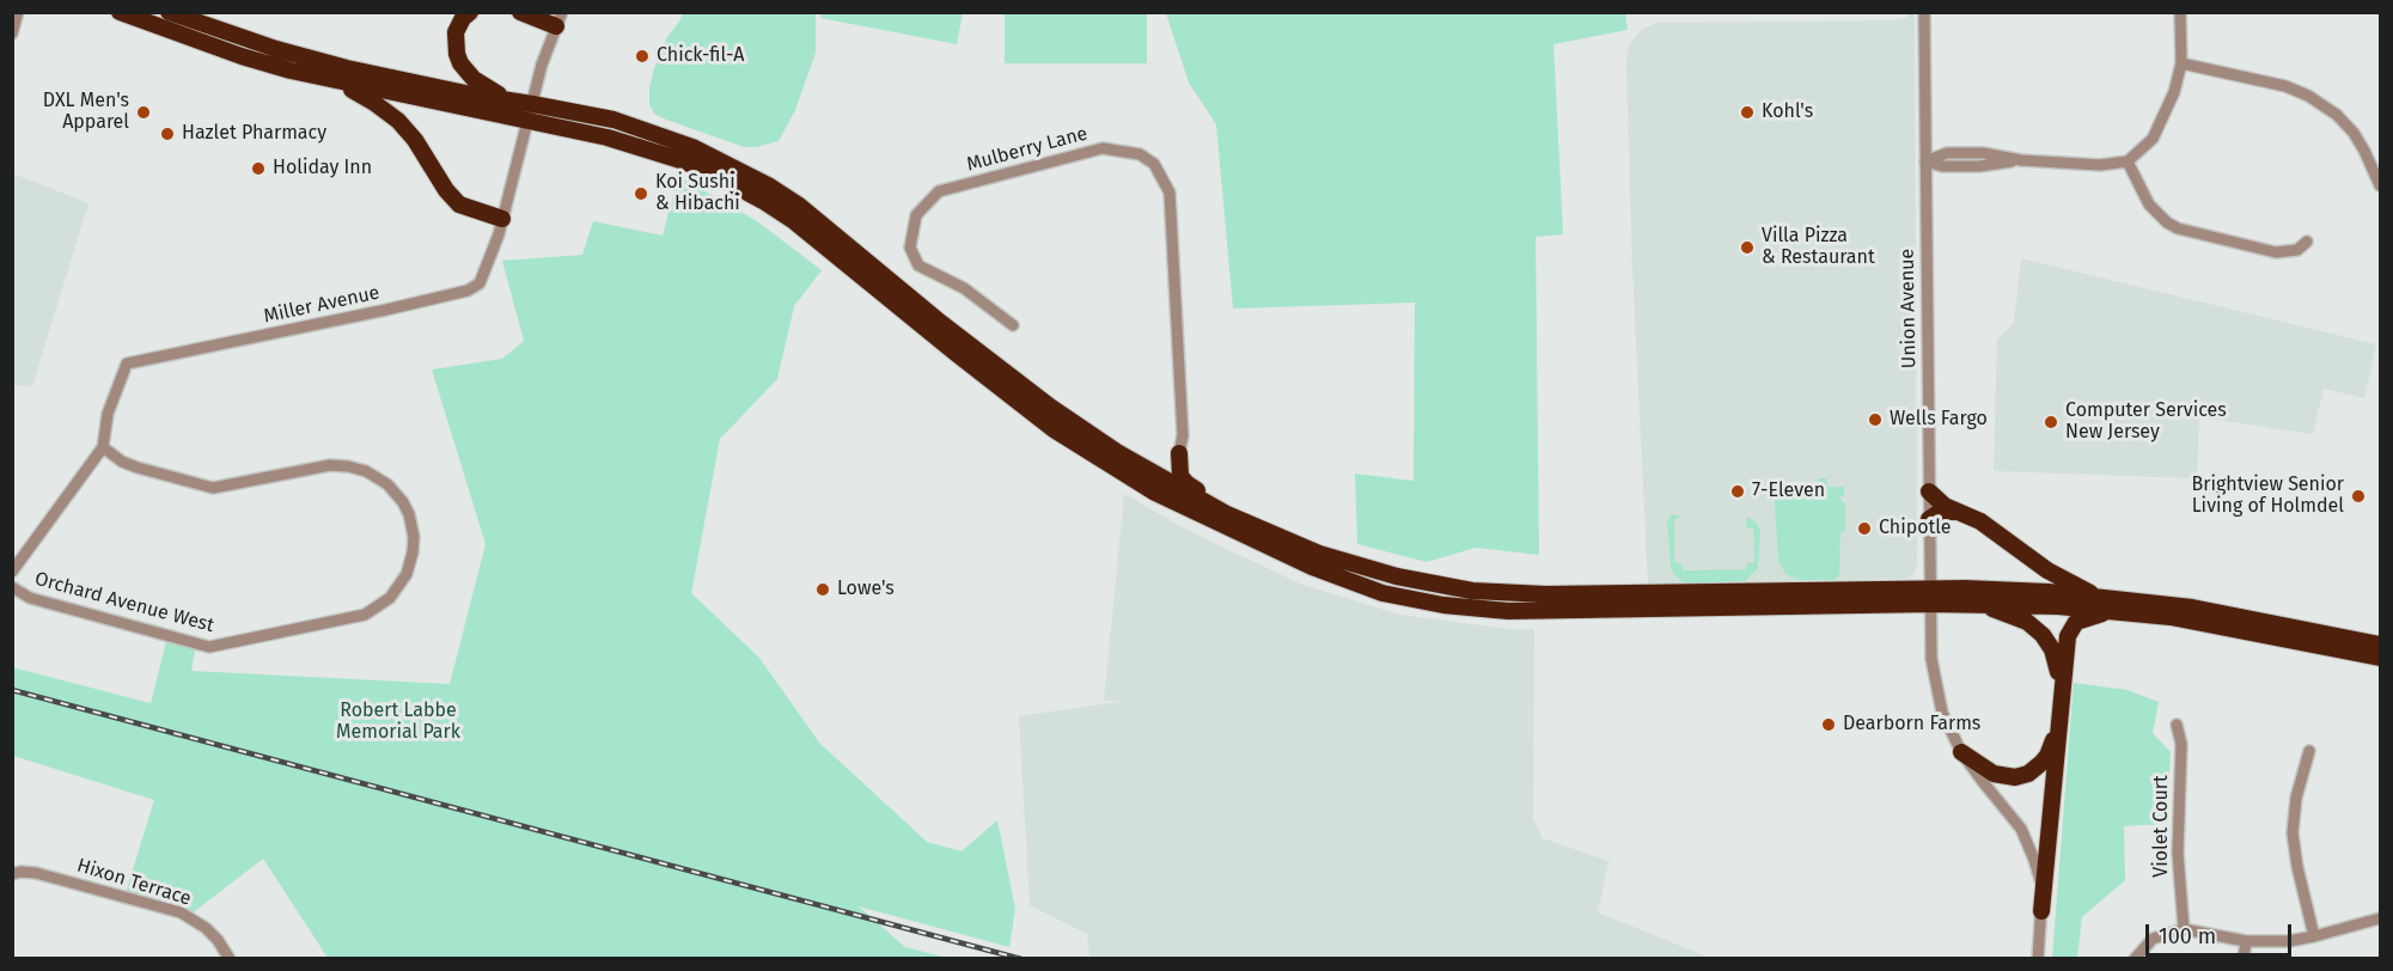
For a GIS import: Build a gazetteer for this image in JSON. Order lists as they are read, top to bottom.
{
  "streets": {
    "street": [
      "Mulberry Lane",
      "Miller Avenue",
      "Union Avenue",
      "Orchard Avenue West",
      "Violet Court",
      "Hixon Terrace"
    ]
  },
  "crossings": [
    ["Miller Avenue", "Orchard Avenue West"]
  ],
  "parks": ["Robert Labbe Memorial Park"],
  "places": [
    "Chick-fil-A",
    "DXL Men's Apparel",
    "Kohl's",
    "Hazlet Pharmacy",
    "Holiday Inn",
    "Koi Sushi & Hibachi",
    "Villa Pizza & Restaurant",
    "Wells Fargo",
    "Computer Services New Jersey",
    "7-Eleven",
    "Brightview Senior Living of Holmdel",
    "Chipotle",
    "Lowe's",
    "Dearborn Farms"
  ],
  "scale_bar": "100 m"
}
